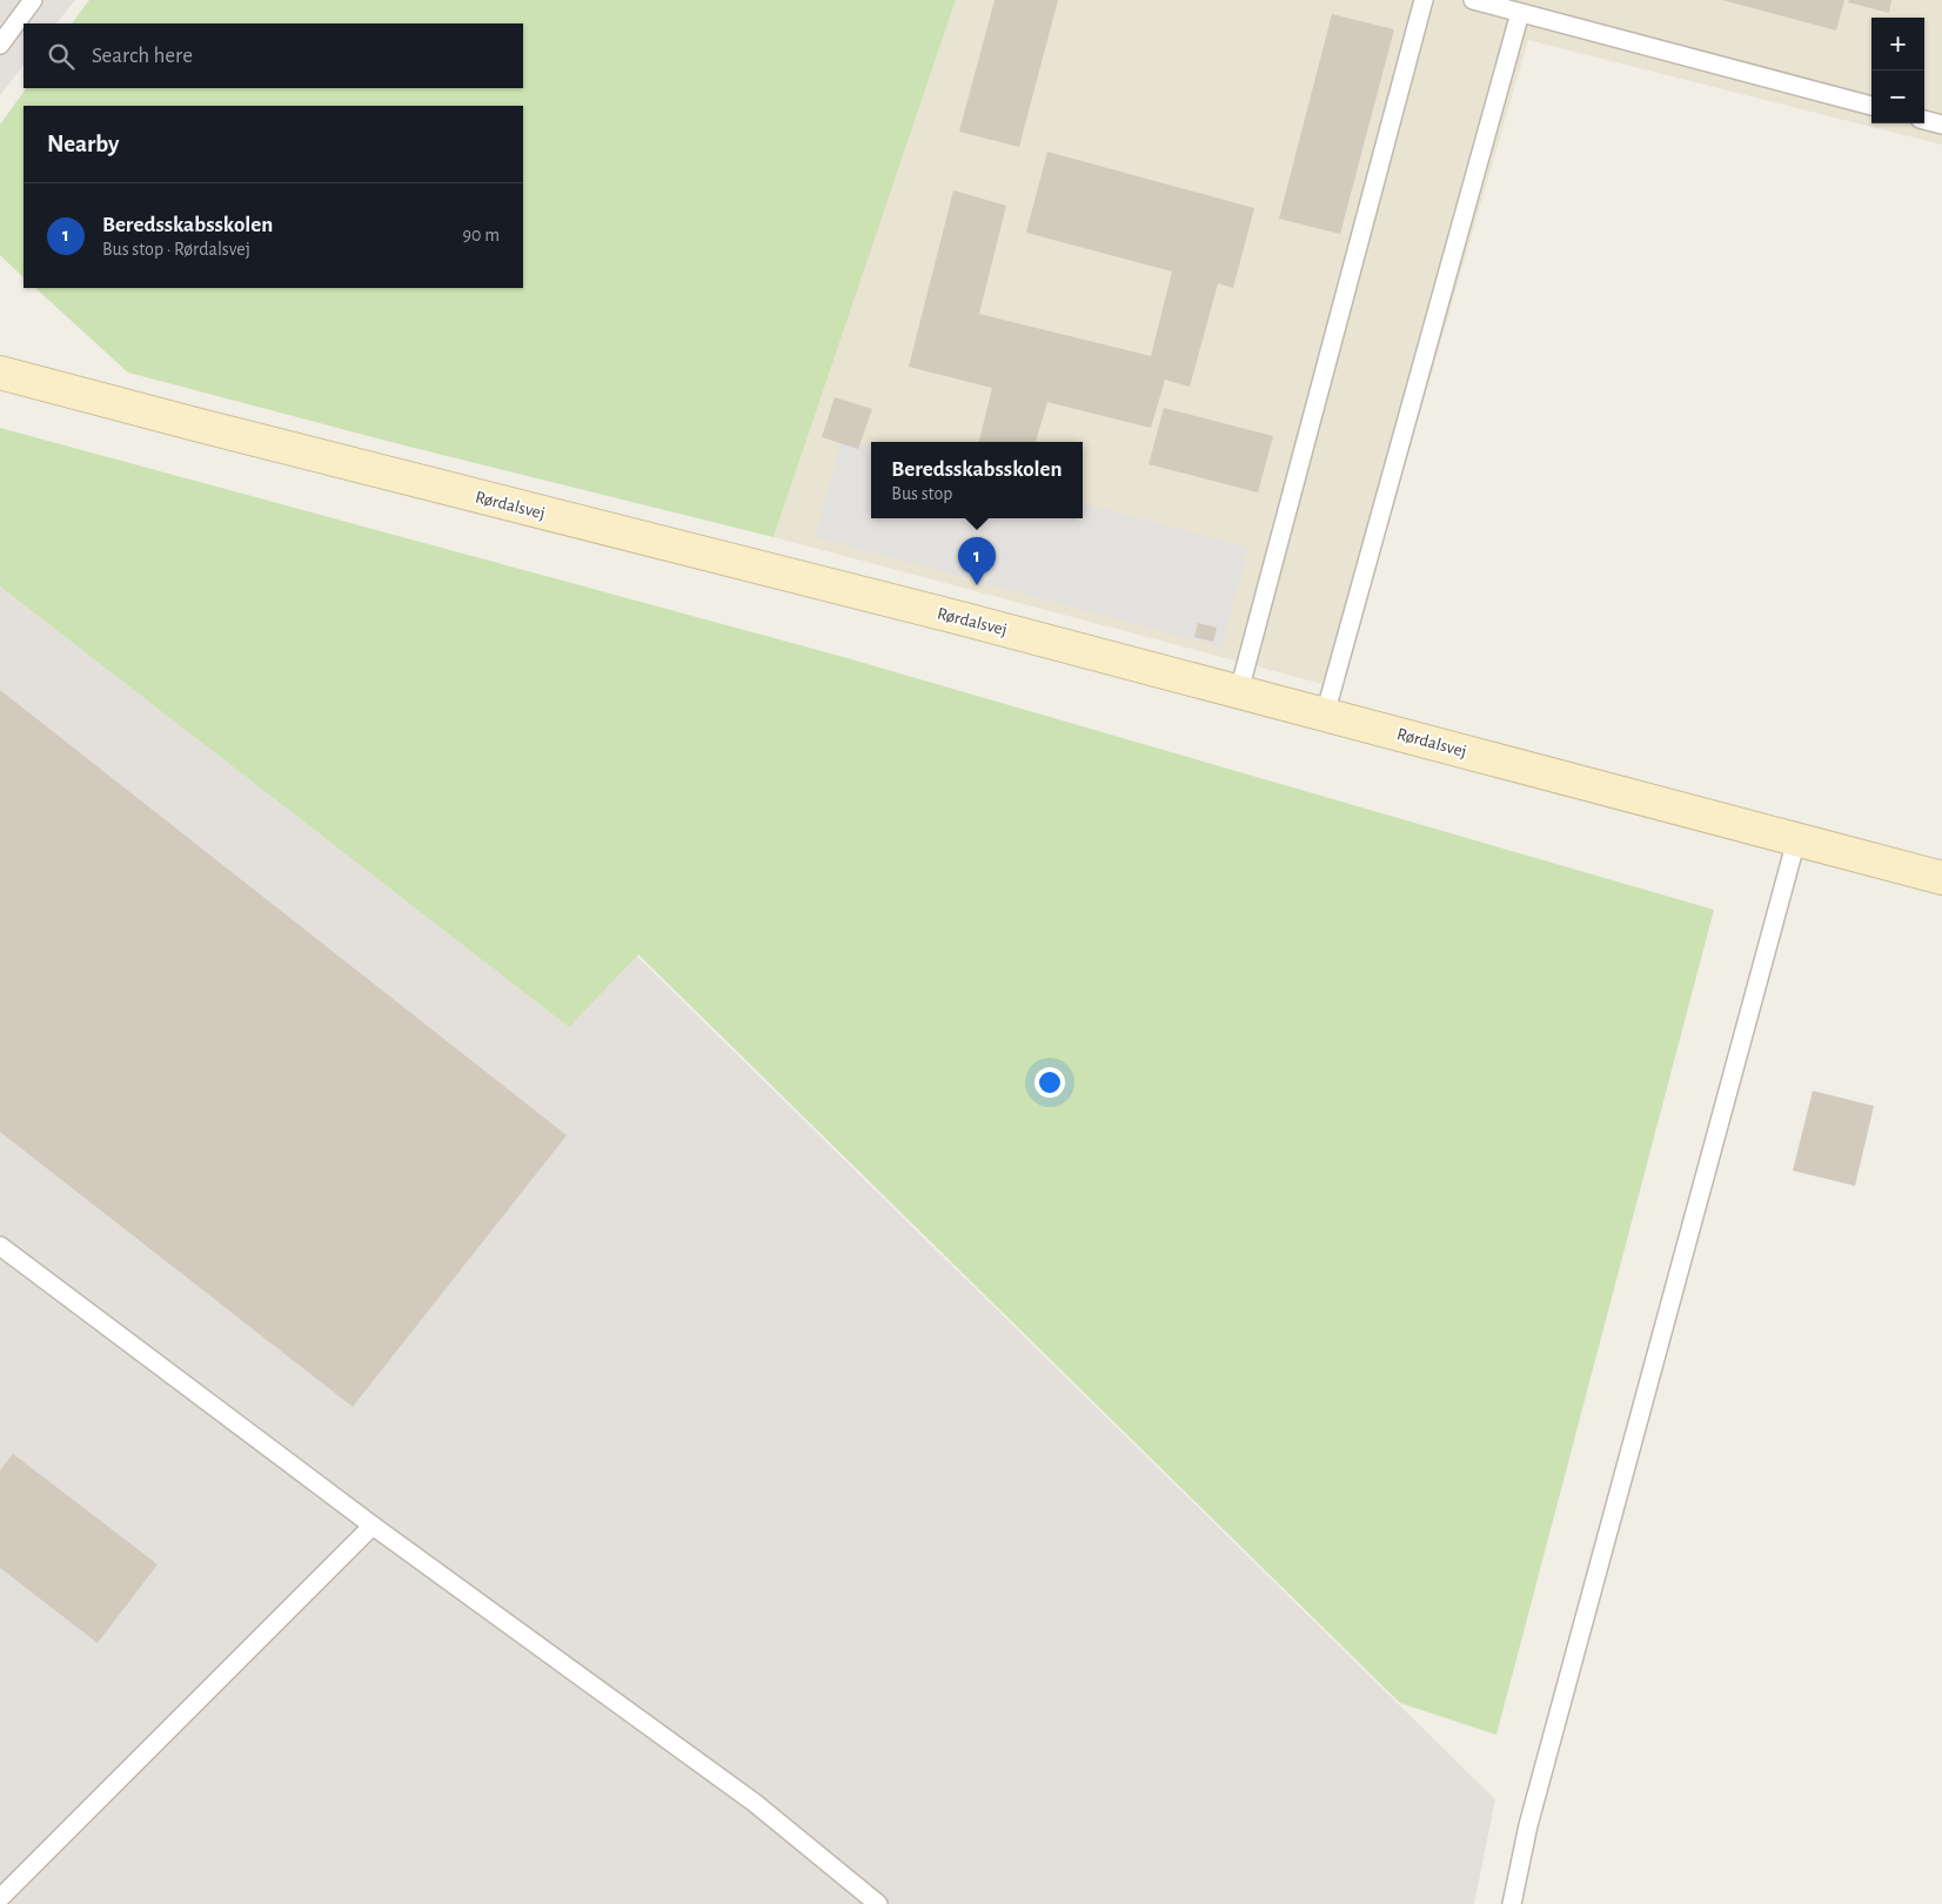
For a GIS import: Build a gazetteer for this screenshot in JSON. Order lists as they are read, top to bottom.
{
  "streets": {
    "street": ["Rørdalsvej"]
  },
  "page": {
    "map_buttons": ["+", "−"],
    "search": "Search here",
    "heading": "Nearby",
    "list": [
      {
        "mark": "1",
        "name": "Beredsskabsskolen",
        "note": "Bus stop · Rørdalsvej",
        "value": "90 m"
      }
    ],
    "popup": ["Beredsskabsskolen", "Bus stop"],
    "pins": "1"
  }
}
